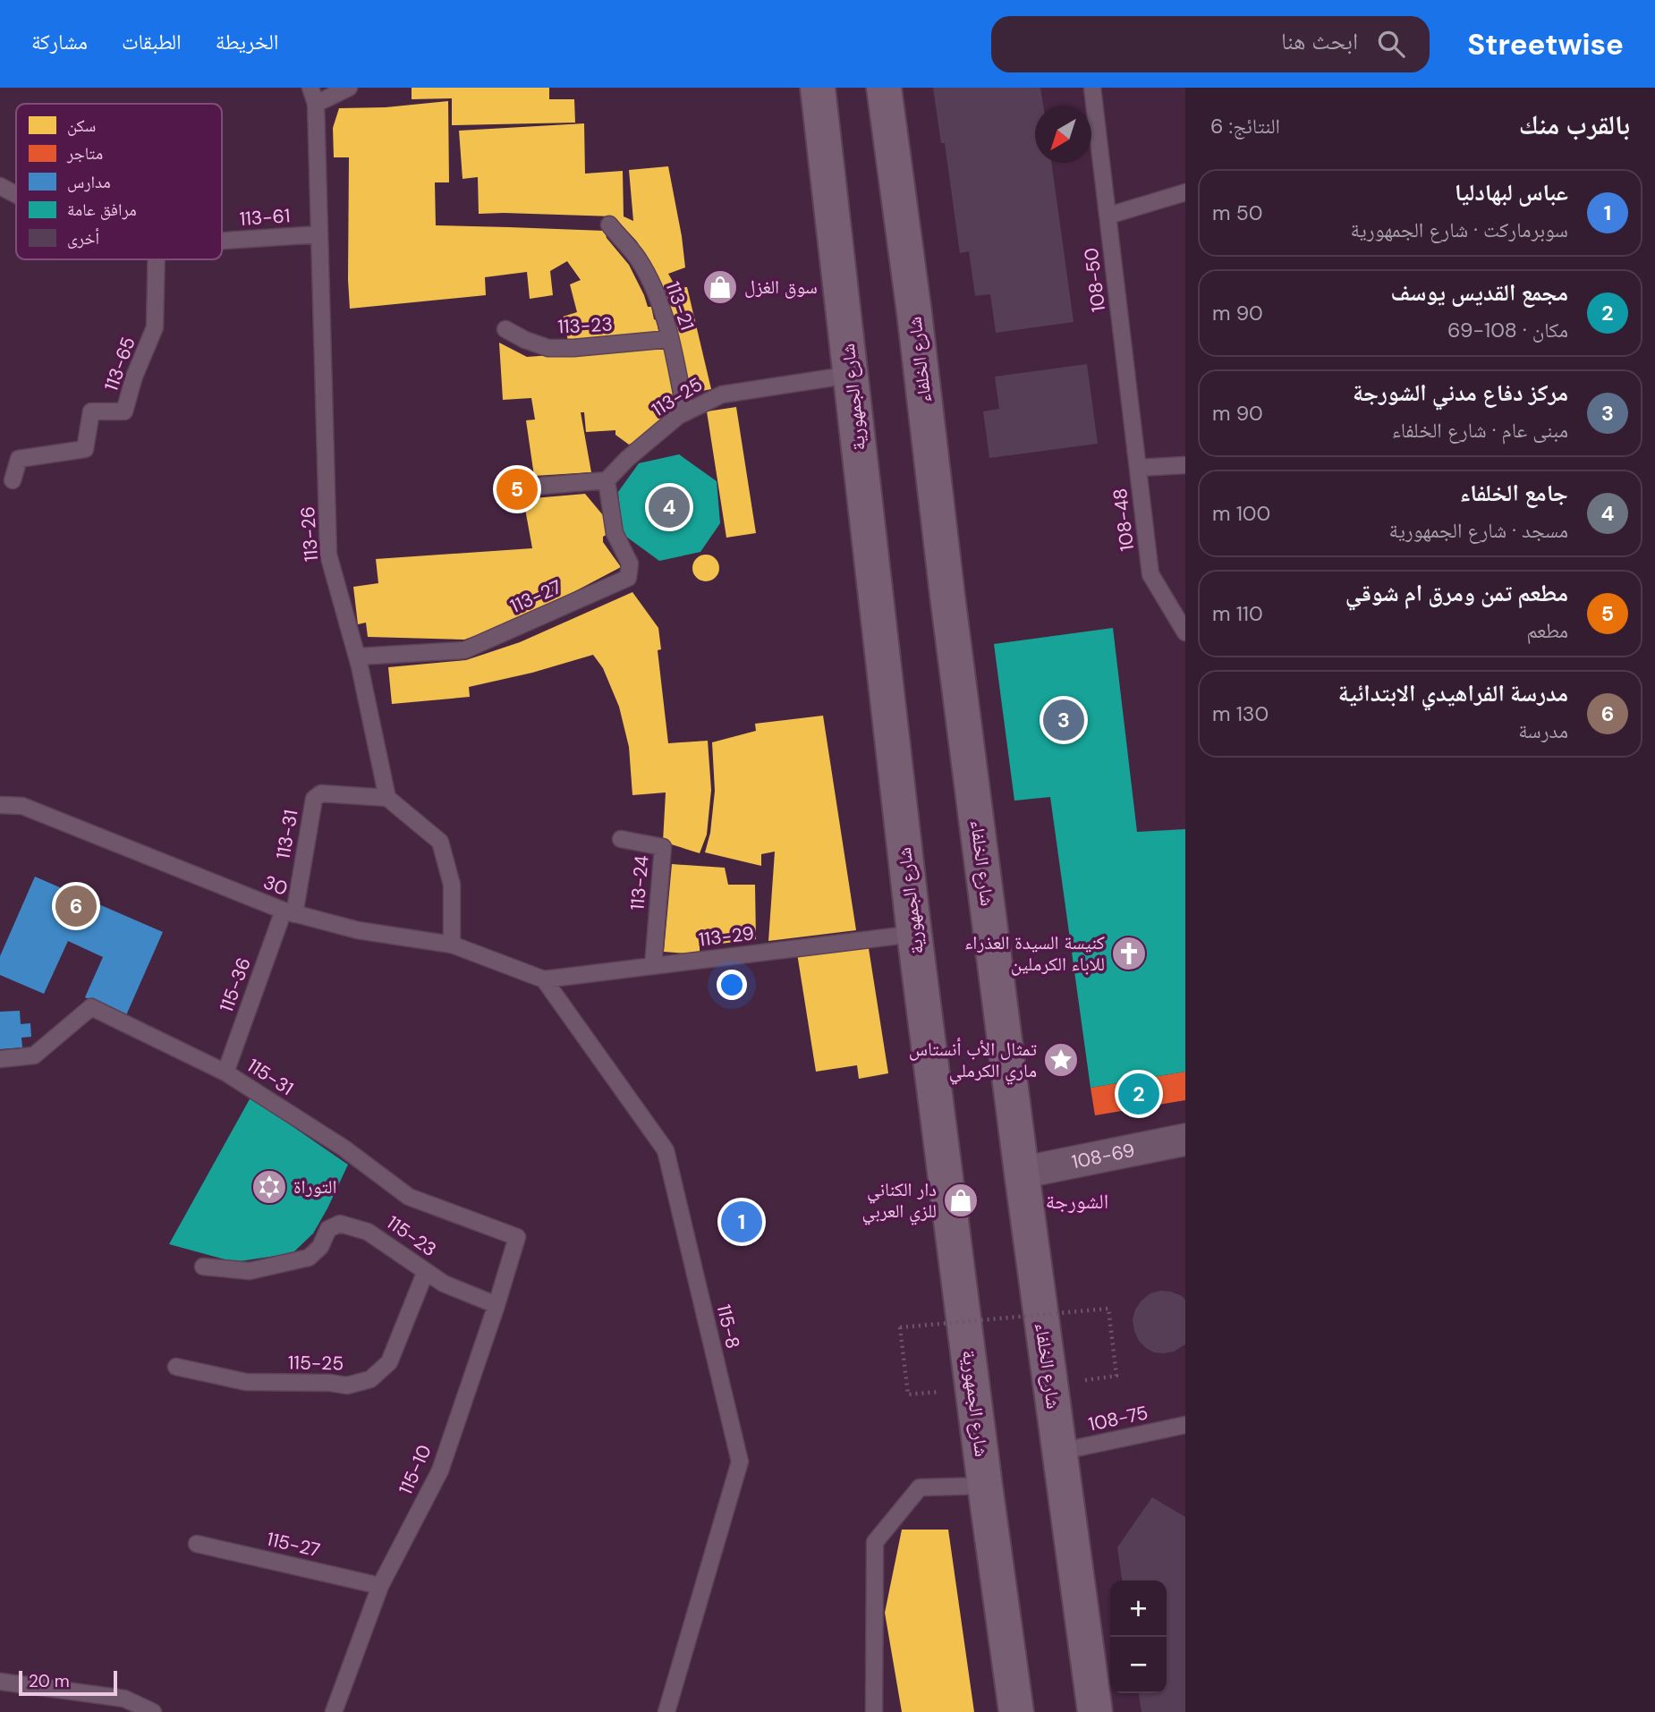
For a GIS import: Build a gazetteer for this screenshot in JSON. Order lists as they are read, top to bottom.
{
  "streets": {
    "main road": ["شارع الخلفاء", "شارع الجمهورية"],
    "street": ["108-69"],
    "lane": [
      "113-61",
      "108-50",
      "113-21",
      "113-23",
      "113-65",
      "113-25",
      "108-48",
      "113-26",
      "113-27",
      "113-31",
      "113-24",
      "30",
      "113-29",
      "115-36",
      "115-31",
      "115-23",
      "115-8",
      "115-25",
      "108-75",
      "115-10",
      "115-27"
    ]
  },
  "crossings": [
    ["113-61", "113-26"],
    ["108-50", "108-48"],
    ["113-21", "113-23"],
    ["113-21", "113-25"],
    ["شارع الخلفاء", "108-69"],
    ["شارع الخلفاء", "108-75"],
    ["113-25", "شارع الجمهورية"],
    ["113-25", "113-27"],
    ["شارع الجمهورية", "113-29"],
    ["113-26", "113-27"],
    ["113-26", "113-31"],
    ["113-31", "30"],
    ["113-31", "115-36"],
    ["113-24", "113-29"],
    ["30", "113-29"],
    ["30", "115-36"],
    ["30", "115-8"],
    ["113-29", "115-8"],
    ["115-36", "115-31"],
    ["115-31", "115-10"],
    ["115-23", "115-25"],
    ["115-23", "115-10"],
    ["115-10", "115-27"]
  ],
  "districts": ["الشورجة"],
  "places": {
    "shop": ["سوق الغزل", "دار الكناني للزي العربي"],
    "church": ["كنيسة السيدة العذراء للاباء الكرملين"],
    "place": ["تمثال الأب أنستاس ماري الكرملي"],
    "synagogue": ["التوراة"]
  },
  "legend": [
    "سكن",
    "متاجر",
    "مدارس",
    "مرافق عامة",
    "أخرى"
  ],
  "scale_bar": "20 m",
  "north": "bottom left",
  "page": {
    "header": "Streetwise",
    "search": "ابحث هنا",
    "nav": ["الخريطة", "الطبقات", "مشاركة"],
    "heading": ["بالقرب منك", "النتائج: 6"],
    "list": [
      {
        "mark": "1",
        "name": "عباس لبهادليا",
        "note": "سوبرماركت · شارع الجمهورية",
        "value": "50 m"
      },
      {
        "mark": "2",
        "name": "مجمع القديس يوسف",
        "note": "مكان · 108-69",
        "value": "90 m"
      },
      {
        "mark": "3",
        "name": "مركز دفاع مدني الشورجة",
        "note": "مبنى عام · شارع الخلفاء",
        "value": "90 m"
      },
      {
        "mark": "4",
        "name": "جامع الخلفاء",
        "note": "مسجد · شارع الجمهورية",
        "value": "100 m"
      },
      {
        "mark": "5",
        "name": "مطعم تمن ومرق ام شوقي",
        "note": "مطعم",
        "value": "110 m"
      },
      {
        "mark": "6",
        "name": "مدرسة الفراهيدي الابتدائية",
        "note": "مدرسة",
        "value": "130 m"
      }
    ],
    "pins": [
      "5",
      "4",
      "3",
      "6",
      "2",
      "1"
    ],
    "map_buttons": ["+", "−"],
    "scale": "20 m"
  }
}
